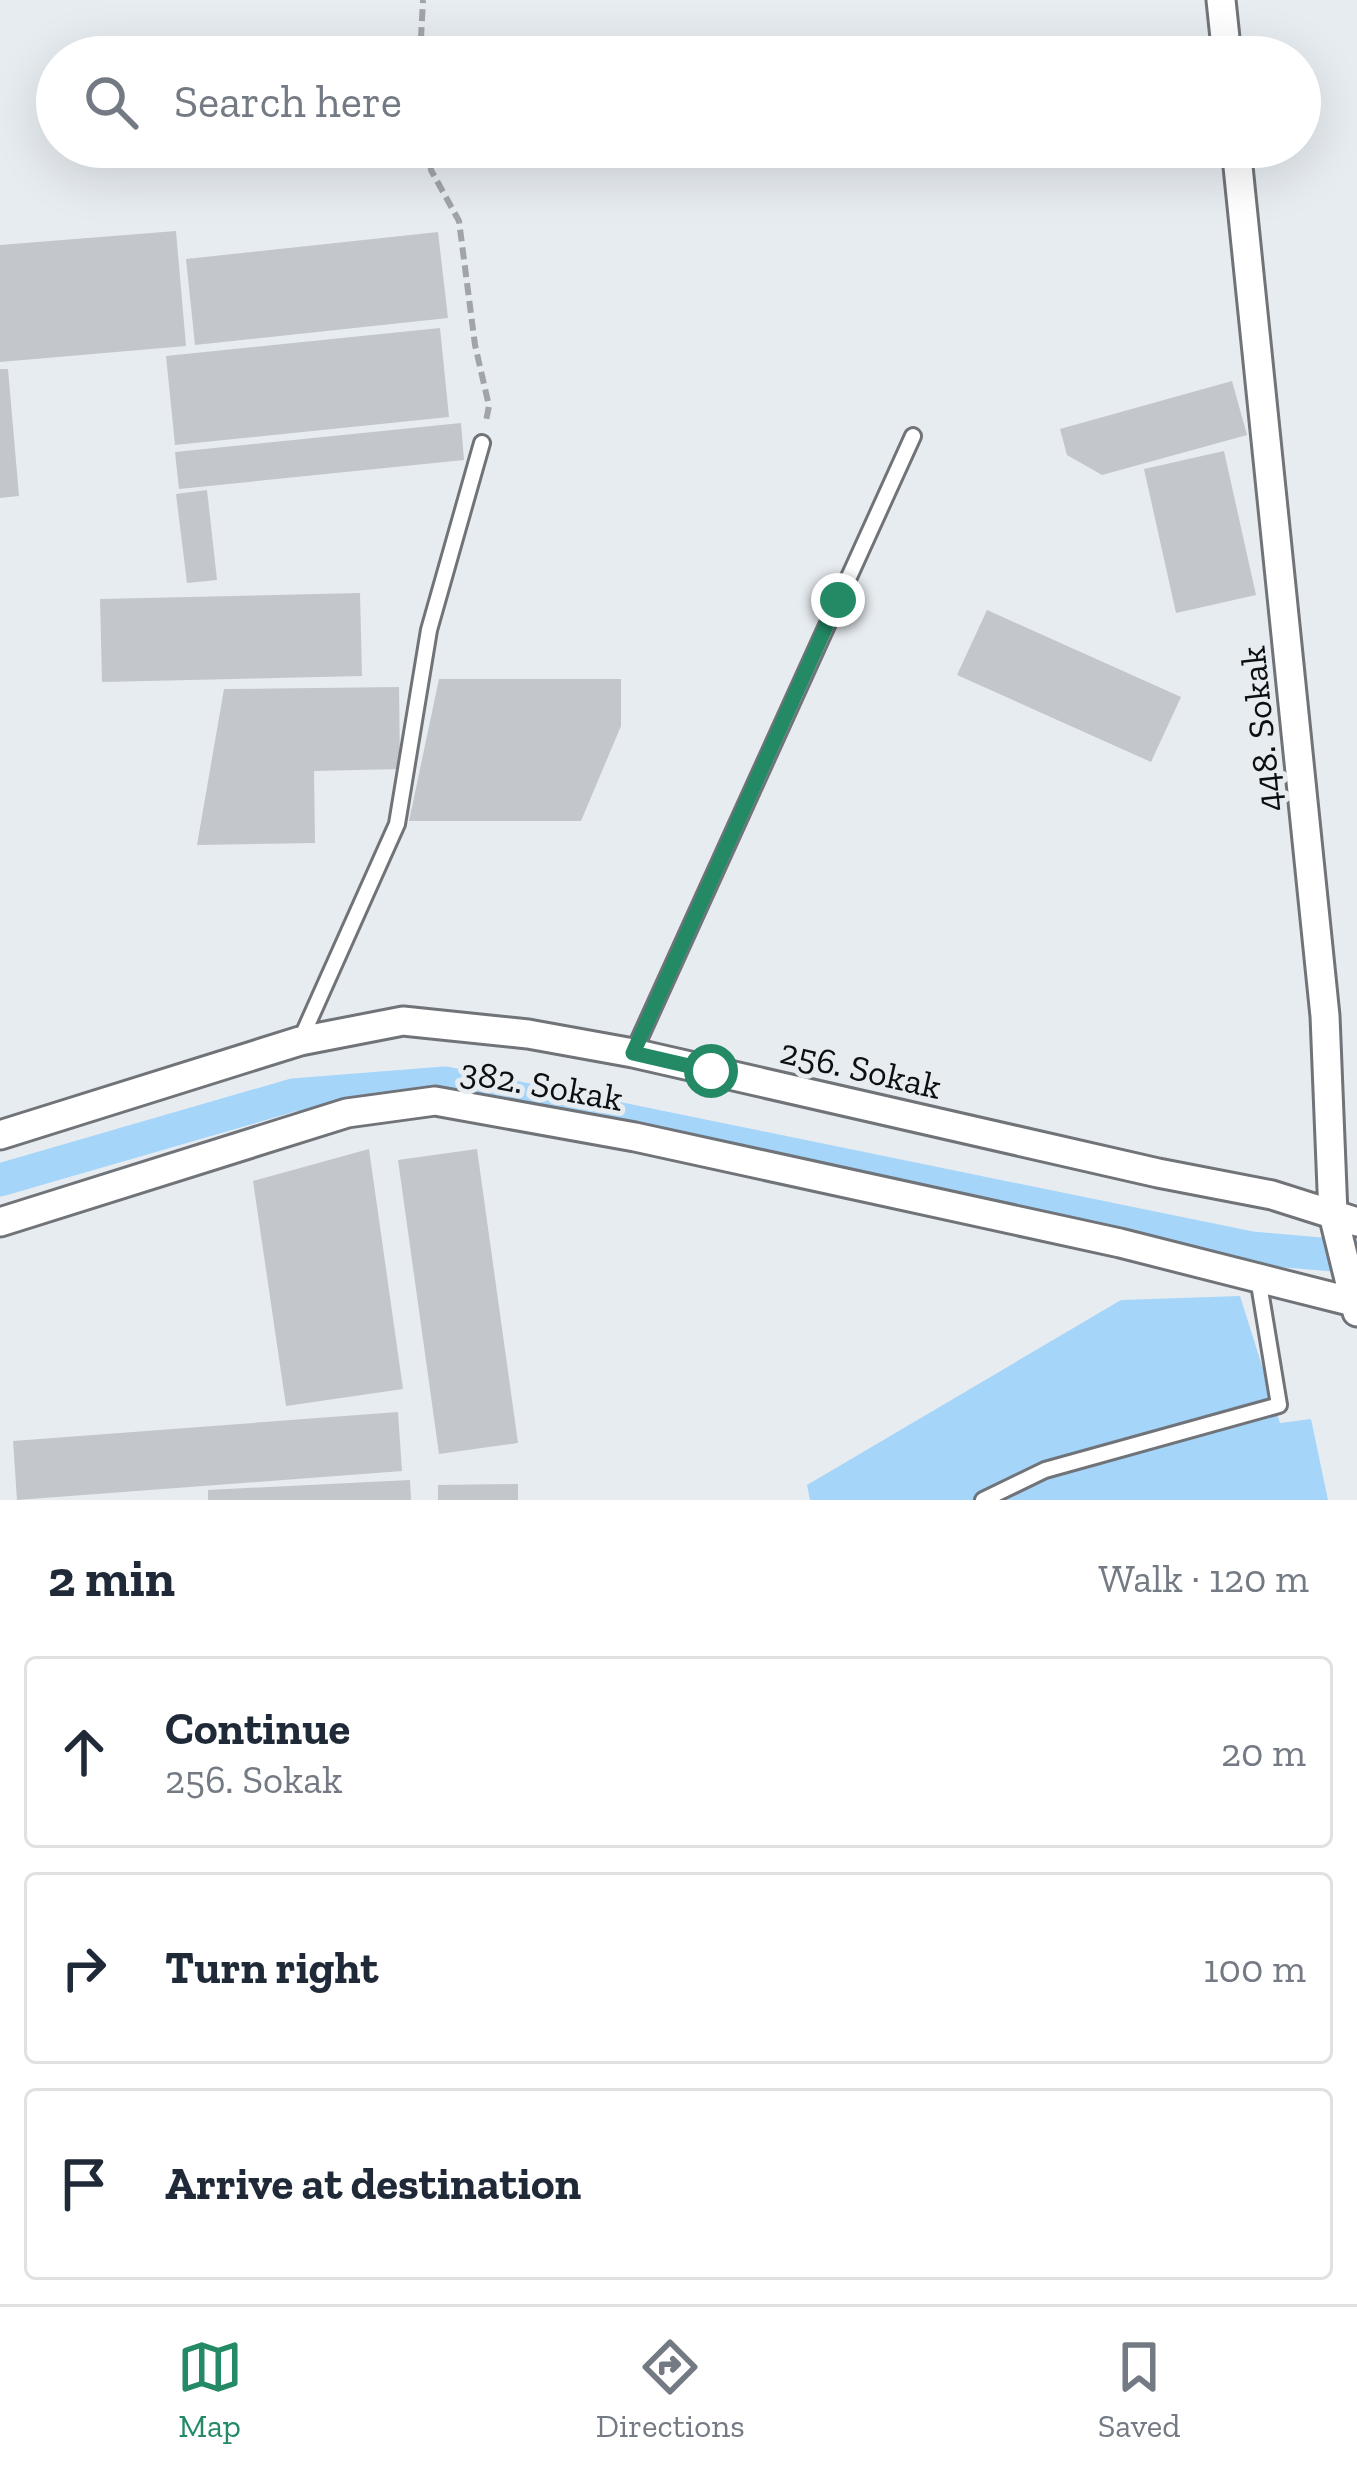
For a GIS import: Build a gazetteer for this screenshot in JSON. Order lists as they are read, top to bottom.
{
  "streets": {
    "street": ["448. Sokak", "256. Sokak", "382. Sokak"]
  },
  "crossings": [
    ["448. Sokak", "256. Sokak"],
    ["448. Sokak", "382. Sokak"]
  ],
  "page": {
    "search": "Search here",
    "heading": ["2 min", "Walk · 120 m"],
    "list": [
      ["Continue", "256. Sokak", "20 m"],
      ["Turn right", "100 m"],
      "Arrive at destination"
    ],
    "nav": ["Map", "Directions", "Saved"]
  }
}
